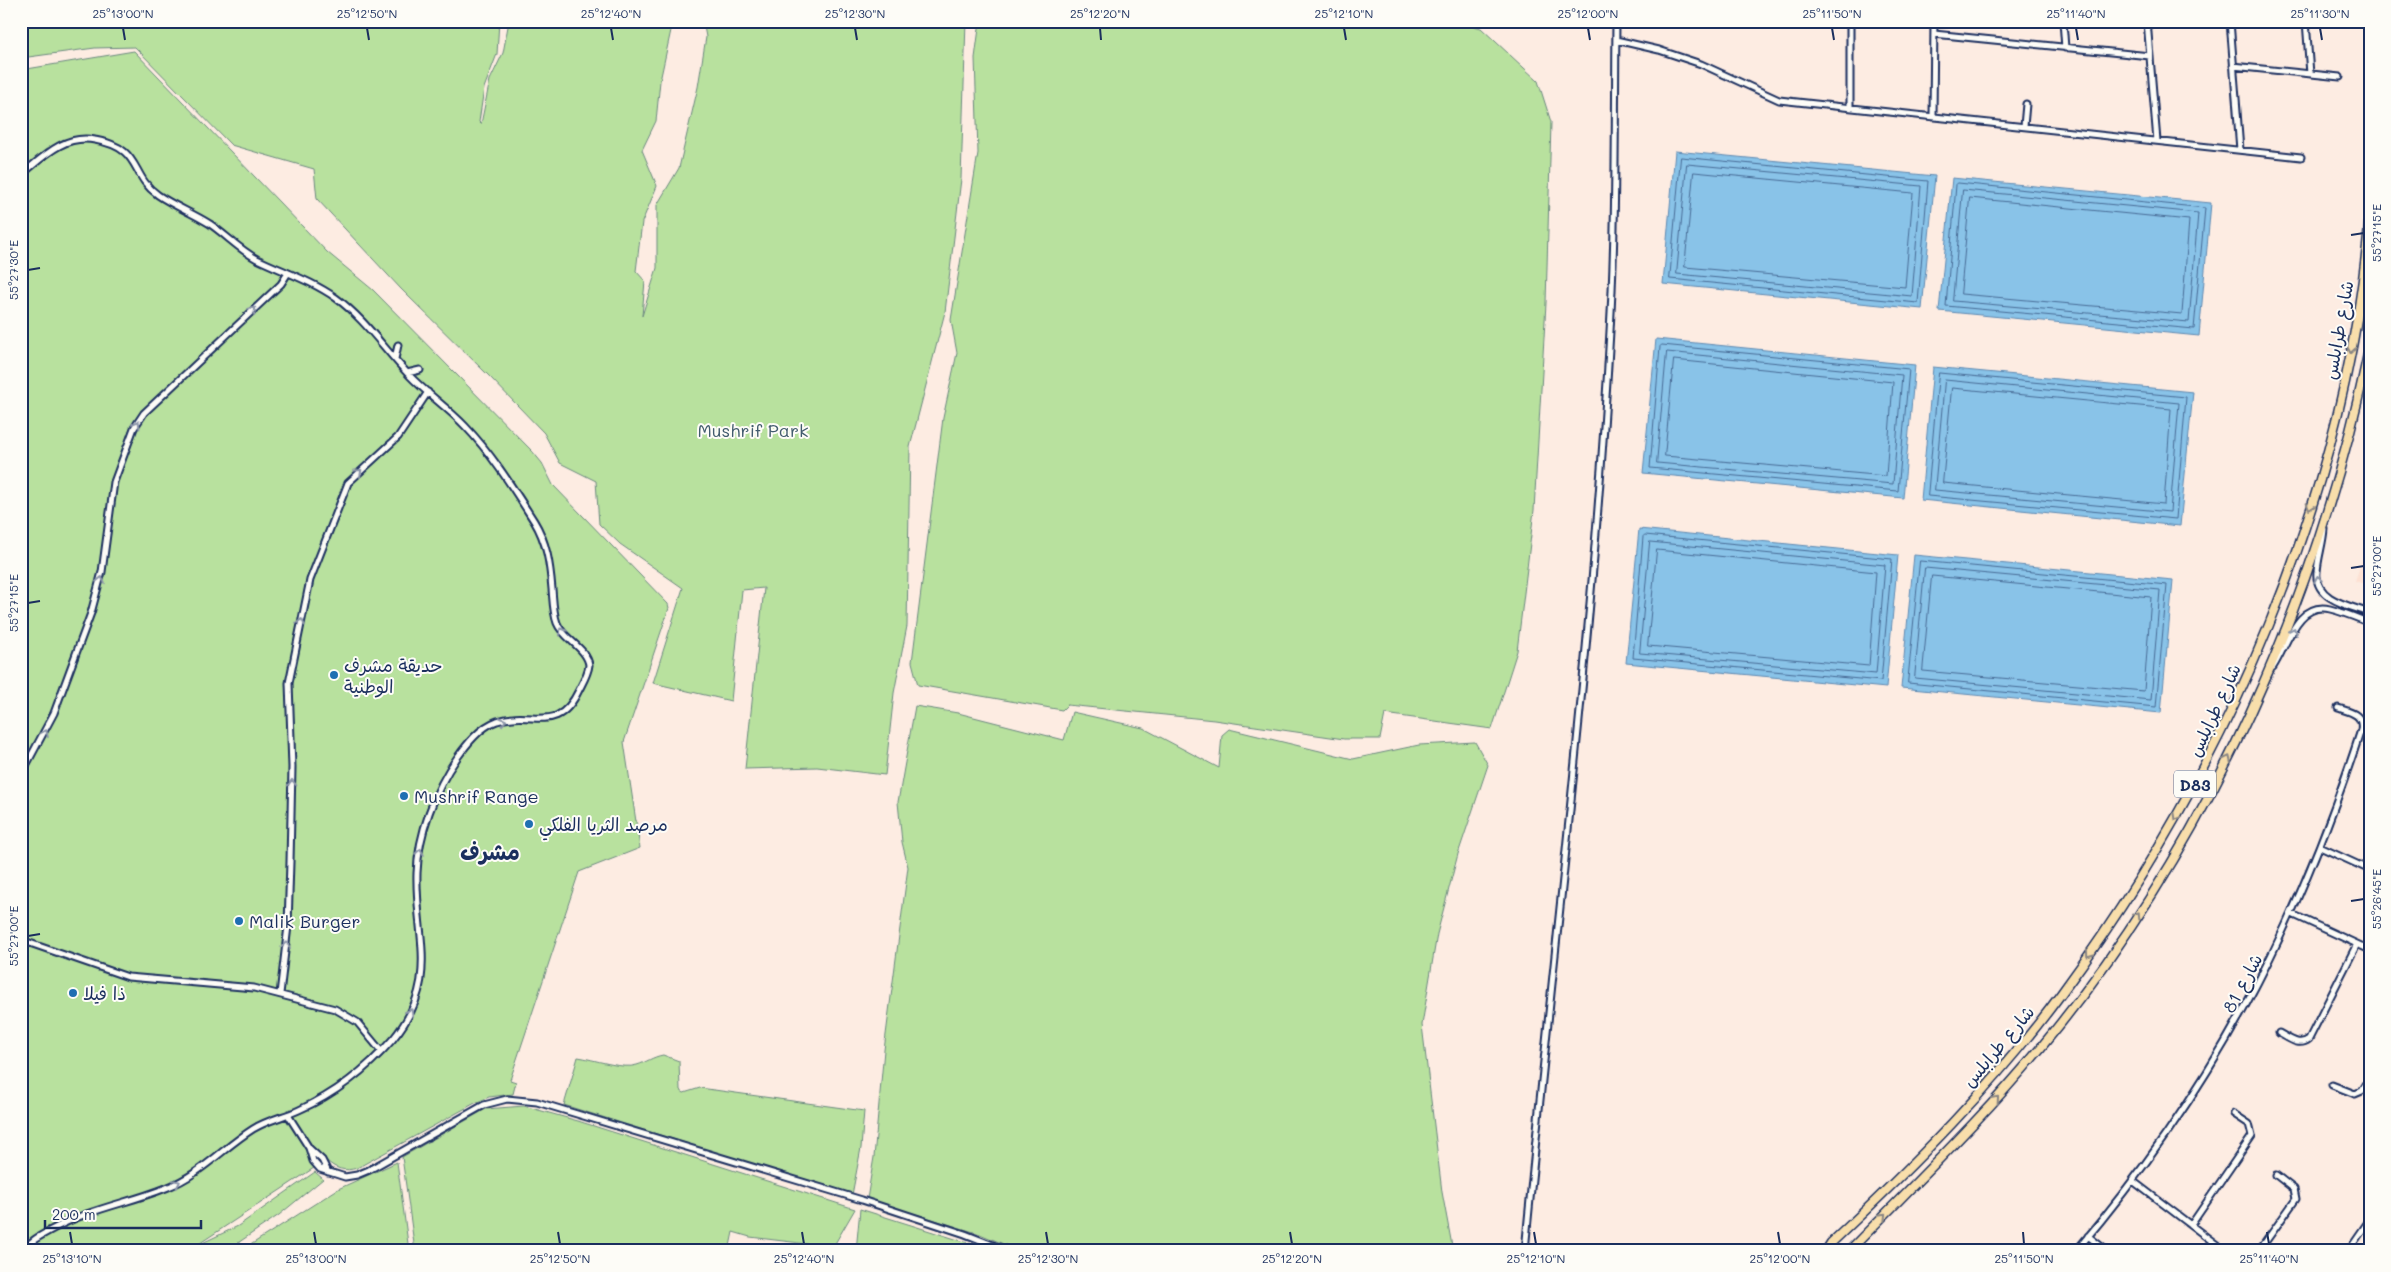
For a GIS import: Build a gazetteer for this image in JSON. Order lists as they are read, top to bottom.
{
  "streets": {
    "highway": ["شارع طرابلس", "D83"],
    "street": ["شارع 81"]
  },
  "districts": ["مشرف"],
  "parks": ["Mushrif Park"],
  "places": [
    "حديقة مشرف الوطنية",
    "Mushrif Range",
    "مرصد الثريا الفلكي",
    "Malik Burger",
    "ذا فيلا"
  ],
  "scale_bar": "200 m",
  "coordinates": [
    "25°13'00\"N",
    "25°12'50\"N",
    "25°12'40\"N",
    "25°12'30\"N",
    "25°12'20\"N",
    "25°12'10\"N",
    "25°12'00\"N",
    "25°11'50\"N",
    "25°11'40\"N",
    "25°11'30\"N",
    "55°27'15\"E",
    "55°27'30\"E",
    "55°27'00\"E",
    "55°26'45\"E",
    "25°13'10\"N"
  ]
}
